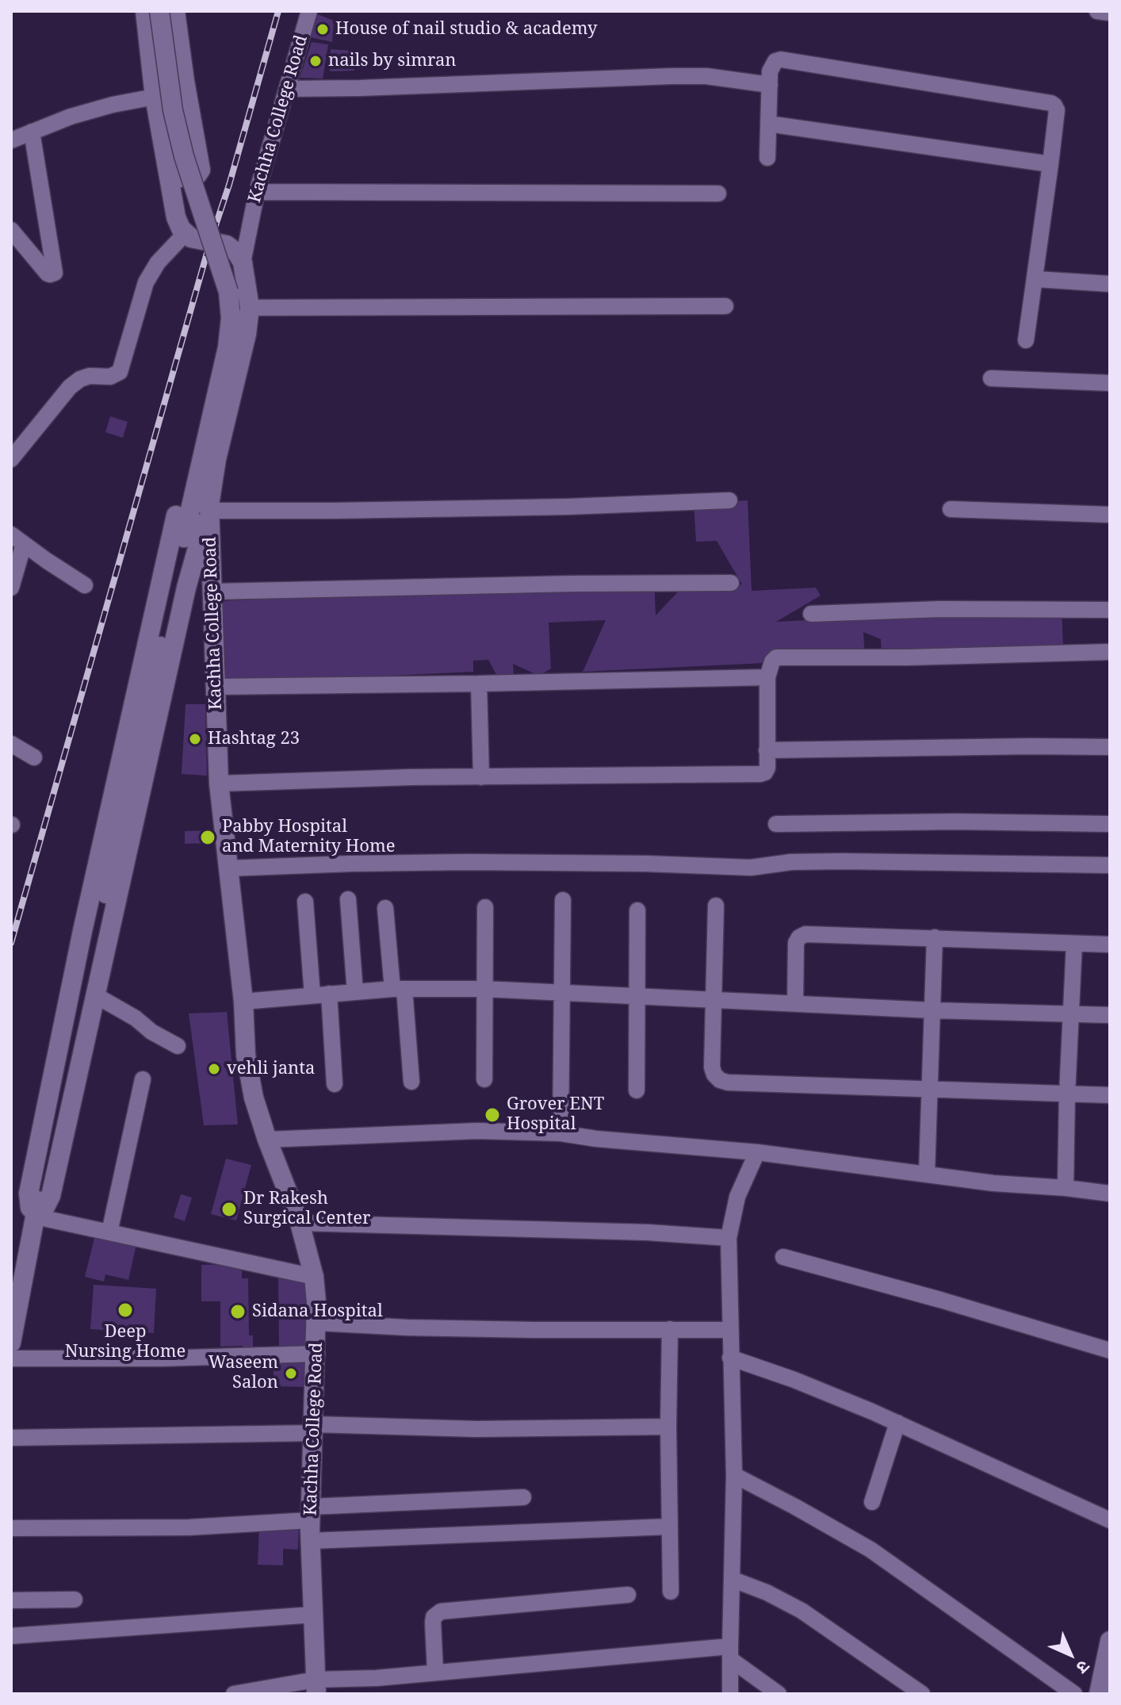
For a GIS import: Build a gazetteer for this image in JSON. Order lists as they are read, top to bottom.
{
  "streets": {
    "street": ["Kachha College Road"]
  },
  "places": [
    "House of nail studio & academy",
    "nails by simran",
    "Hashtag 23",
    "Pabby Hospital and Maternity Home",
    "vehli janta",
    "Grover ENT Hospital",
    "Dr Rakesh Surgical Center",
    "Deep Nursing Home",
    "Sidana Hospital",
    "Waseem Salon"
  ],
  "north": "bottom right"
}
